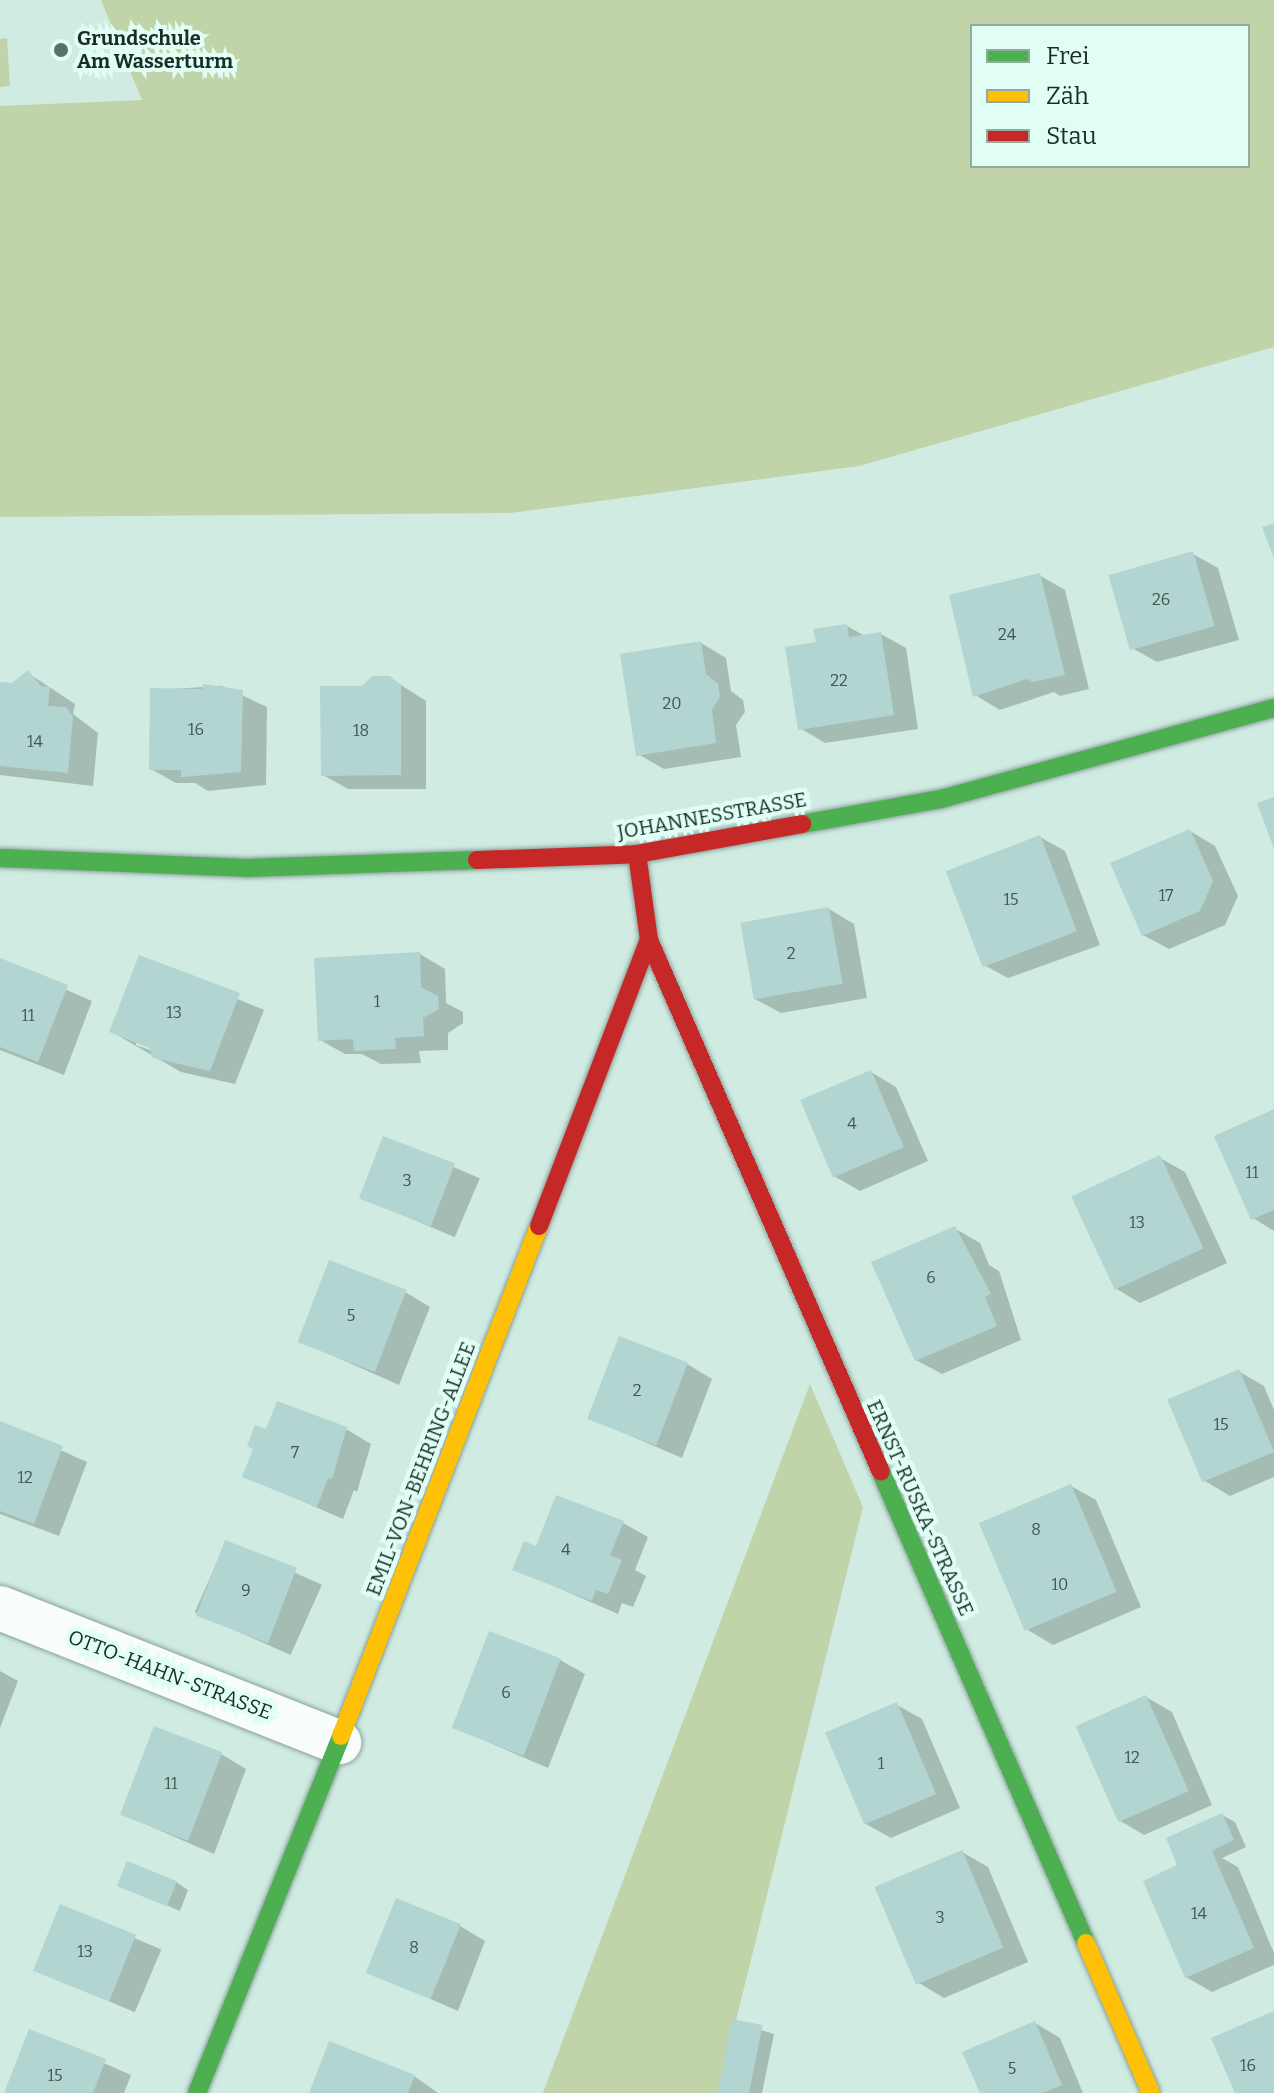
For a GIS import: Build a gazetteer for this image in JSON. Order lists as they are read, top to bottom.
{
  "streets": {
    "street": [
      "JOHANNESSTRASSE",
      "EMIL-VON-BEHRING-ALLEE",
      "ERNST-RUSKA-STRASSE",
      "OTTO-HAHN-STRASSE"
    ]
  },
  "crossings": [
    ["JOHANNESSTRASSE", "EMIL-VON-BEHRING-ALLEE"],
    ["EMIL-VON-BEHRING-ALLEE", "ERNST-RUSKA-STRASSE"],
    ["EMIL-VON-BEHRING-ALLEE", "OTTO-HAHN-STRASSE"]
  ],
  "places": ["Grundschule Am Wasserturm"],
  "house_numbers": [
    "26",
    "24",
    "22",
    "20",
    "16",
    "18",
    "14",
    "17",
    "15",
    "2",
    "1",
    "13",
    "11",
    "4",
    "11",
    "3",
    "13",
    "6",
    "5",
    "2",
    "15",
    "7",
    "12",
    "8",
    "4",
    "10",
    "9",
    "6",
    "12",
    "1",
    "11",
    "14",
    "3",
    "8",
    "13",
    "16",
    "5",
    "15"
  ],
  "legend": ["Frei", "Zäh", "Stau"]
}
